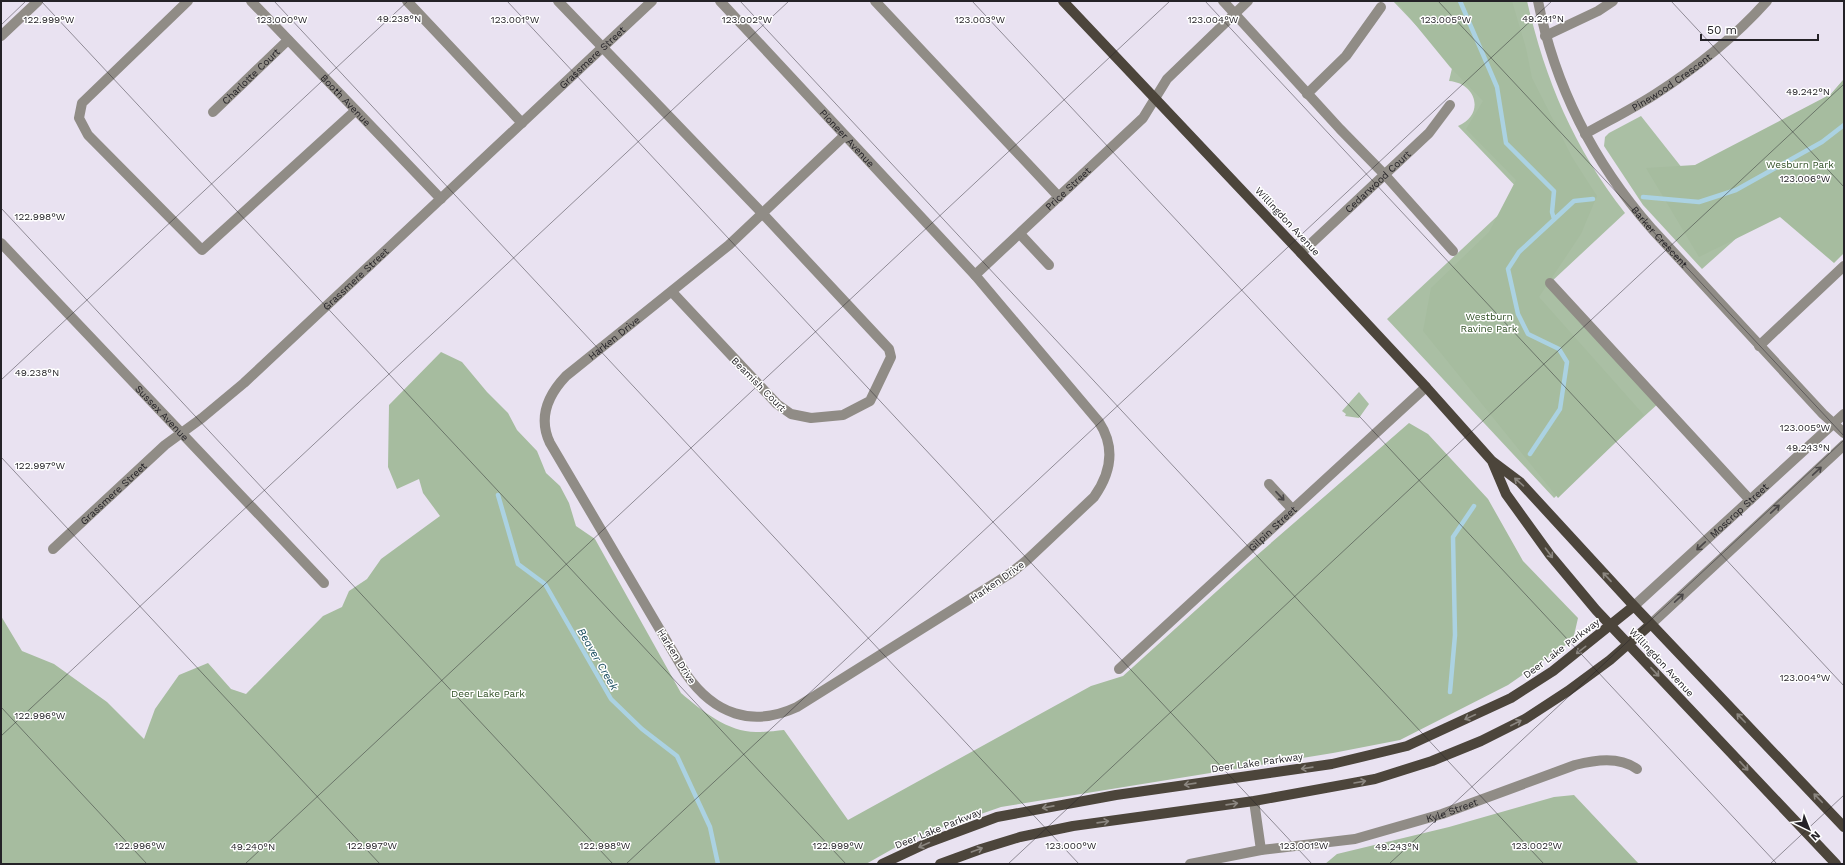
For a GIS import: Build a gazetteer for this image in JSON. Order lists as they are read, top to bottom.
{
  "streets": {
    "main road": ["Willingdon Avenue", "Deer Lake Parkway"],
    "street": [
      "Grassmere Street",
      "Charlotte Court",
      "Pinewood Crescent",
      "Booth Avenue",
      "Pioneer Avenue",
      "Cedarwood Court",
      "Price Street",
      "Barker Crescent",
      "Harken Drive",
      "Beamish Court",
      "Sussex Avenue",
      "Moscrop Street",
      "Gilpin Street",
      "Kyle Street"
    ]
  },
  "crossings": [
    ["Grassmere Street", "Booth Avenue"],
    ["Grassmere Street", "Sussex Avenue"],
    ["Charlotte Court", "Booth Avenue"],
    ["Pinewood Crescent", "Barker Crescent"],
    ["Pioneer Avenue", "Price Street"],
    ["Pioneer Avenue", "Harken Drive"],
    ["Cedarwood Court", "Willingdon Avenue"],
    ["Price Street", "Willingdon Avenue"],
    ["Price Street", "Harken Drive"],
    ["Willingdon Avenue", "Moscrop Street"],
    ["Willingdon Avenue", "Gilpin Street"],
    ["Willingdon Avenue", "Deer Lake Parkway"],
    ["Barker Crescent", "Moscrop Street"],
    ["Harken Drive", "Beamish Court"],
    ["Moscrop Street", "Deer Lake Parkway"]
  ],
  "water": ["Beaver Creek"],
  "parks": ["Wesburn Park", "Westburn Ravine Park", "Deer Lake Park"],
  "scale_bar": "50 m",
  "north": "bottom right",
  "coordinates": [
    "49.238°N",
    "49.241°N",
    "122.999°W",
    "123.000°W",
    "123.002°W",
    "123.003°W",
    "123.004°W",
    "123.005°W",
    "123.001°W",
    "49.242°N",
    "123.006°W",
    "122.998°W",
    "49.243°N",
    "122.997°W",
    "122.996°W",
    "49.240°N"
  ]
}
